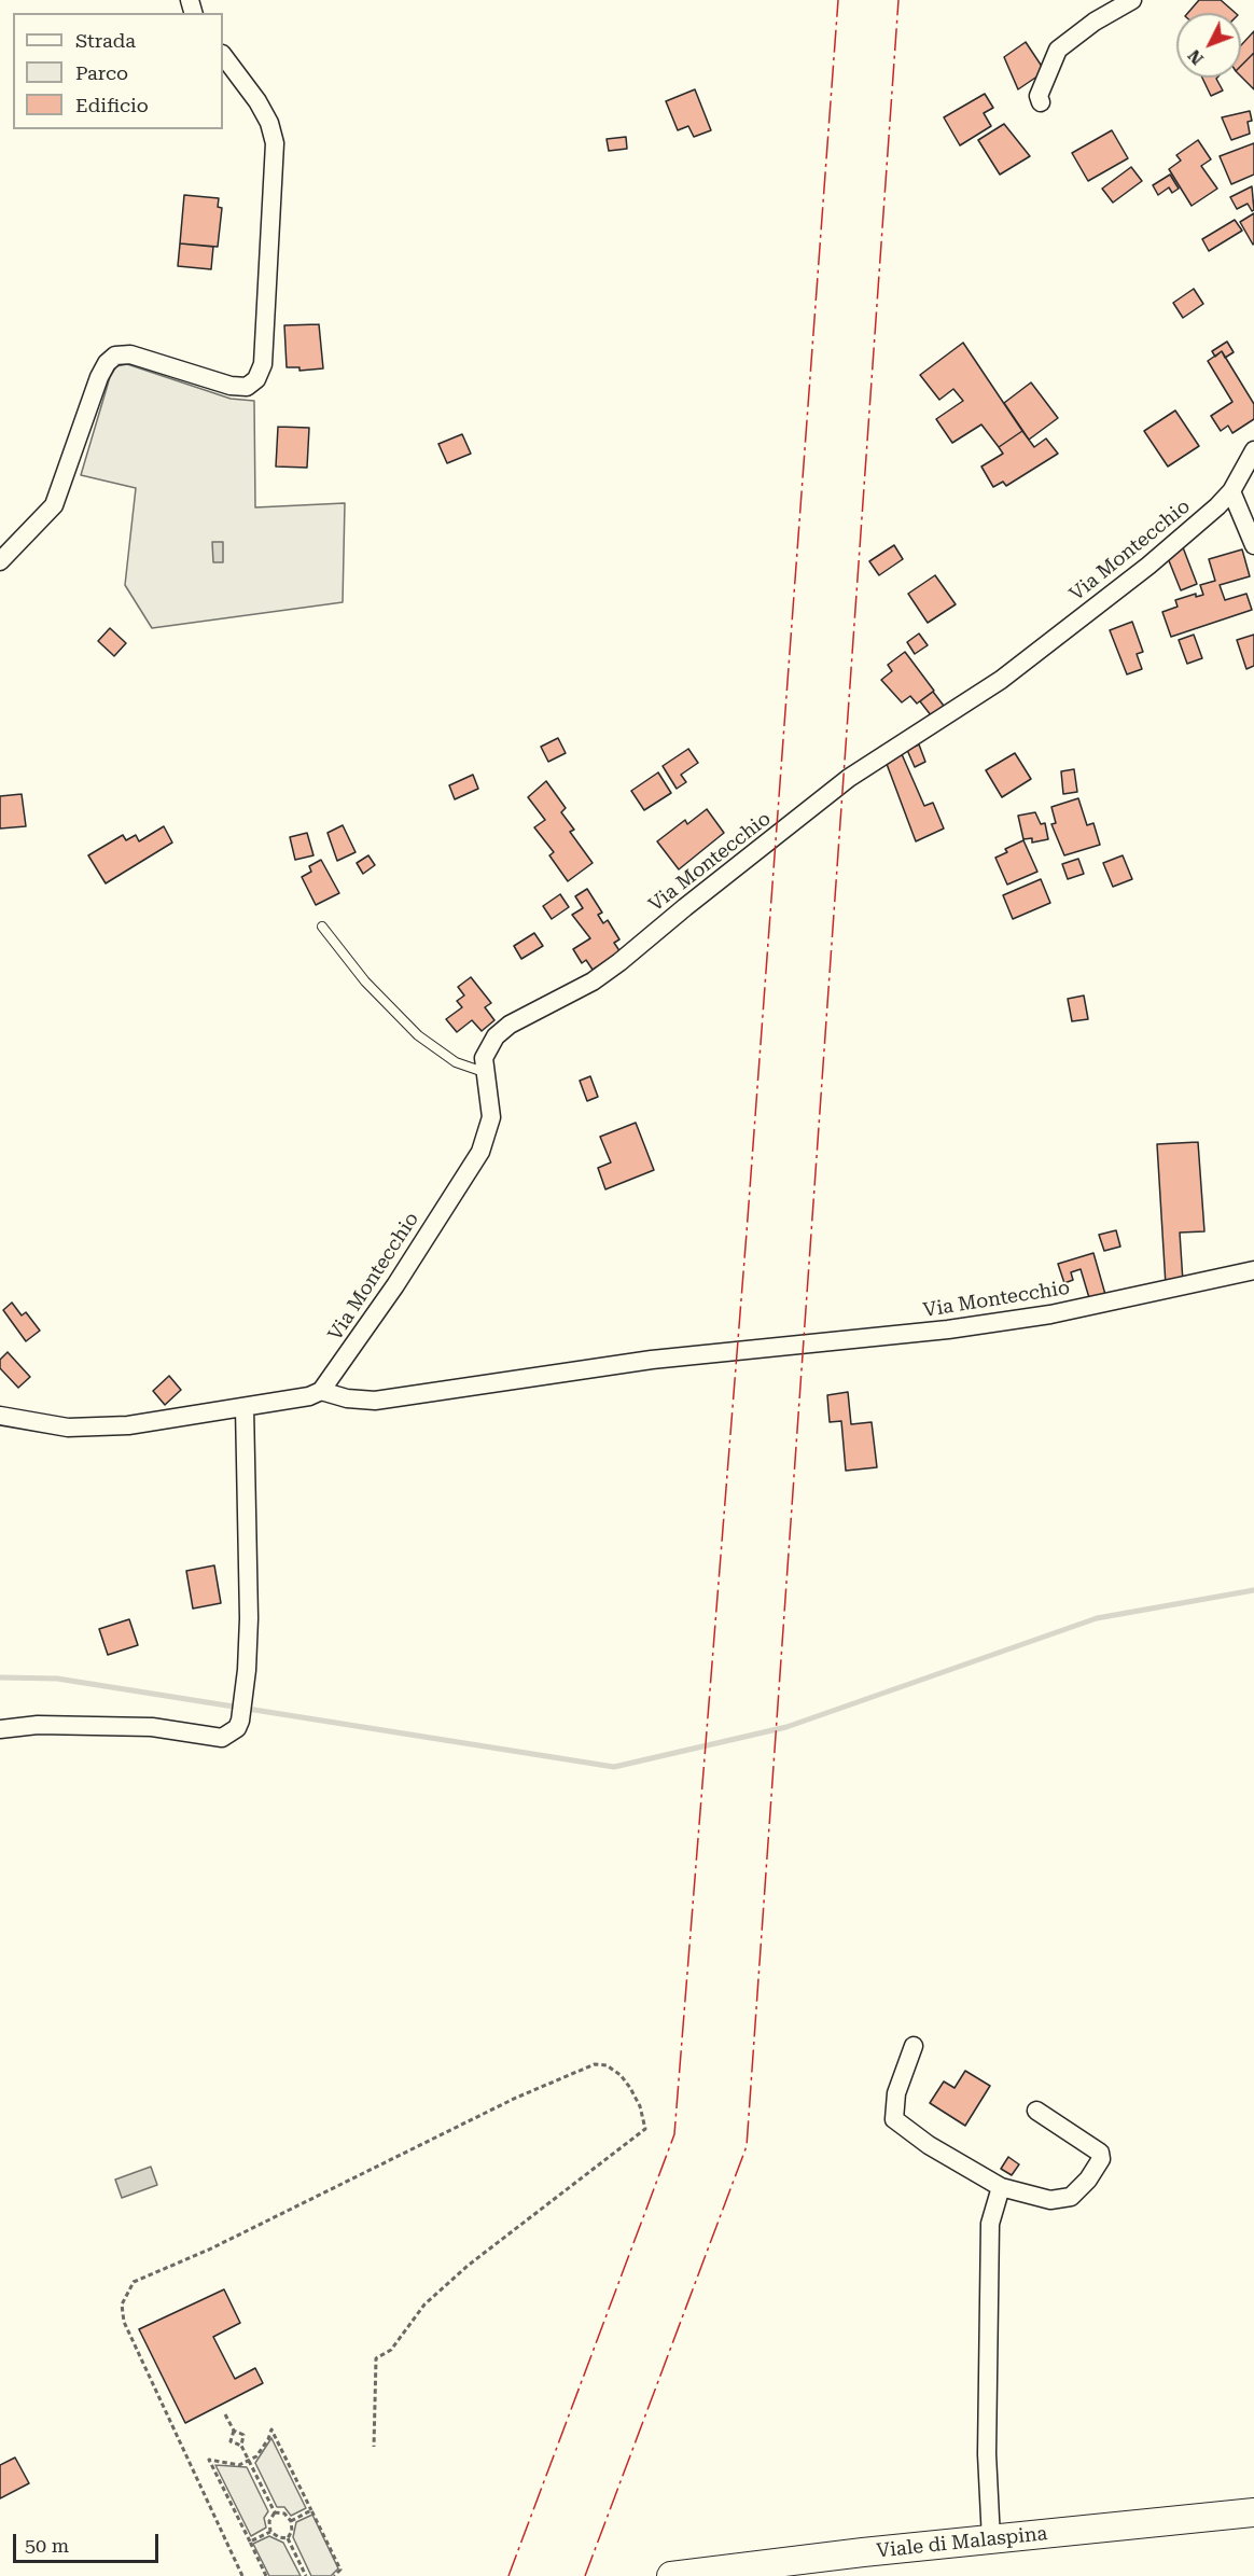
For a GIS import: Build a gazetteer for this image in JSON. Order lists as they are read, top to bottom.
{
  "streets": {
    "main road": ["Viale di Malaspina"],
    "street": ["Via Montecchio"]
  },
  "legend": ["Strada", "Parco", "Edificio"],
  "scale_bar": "50 m",
  "north": "bottom left"
}
